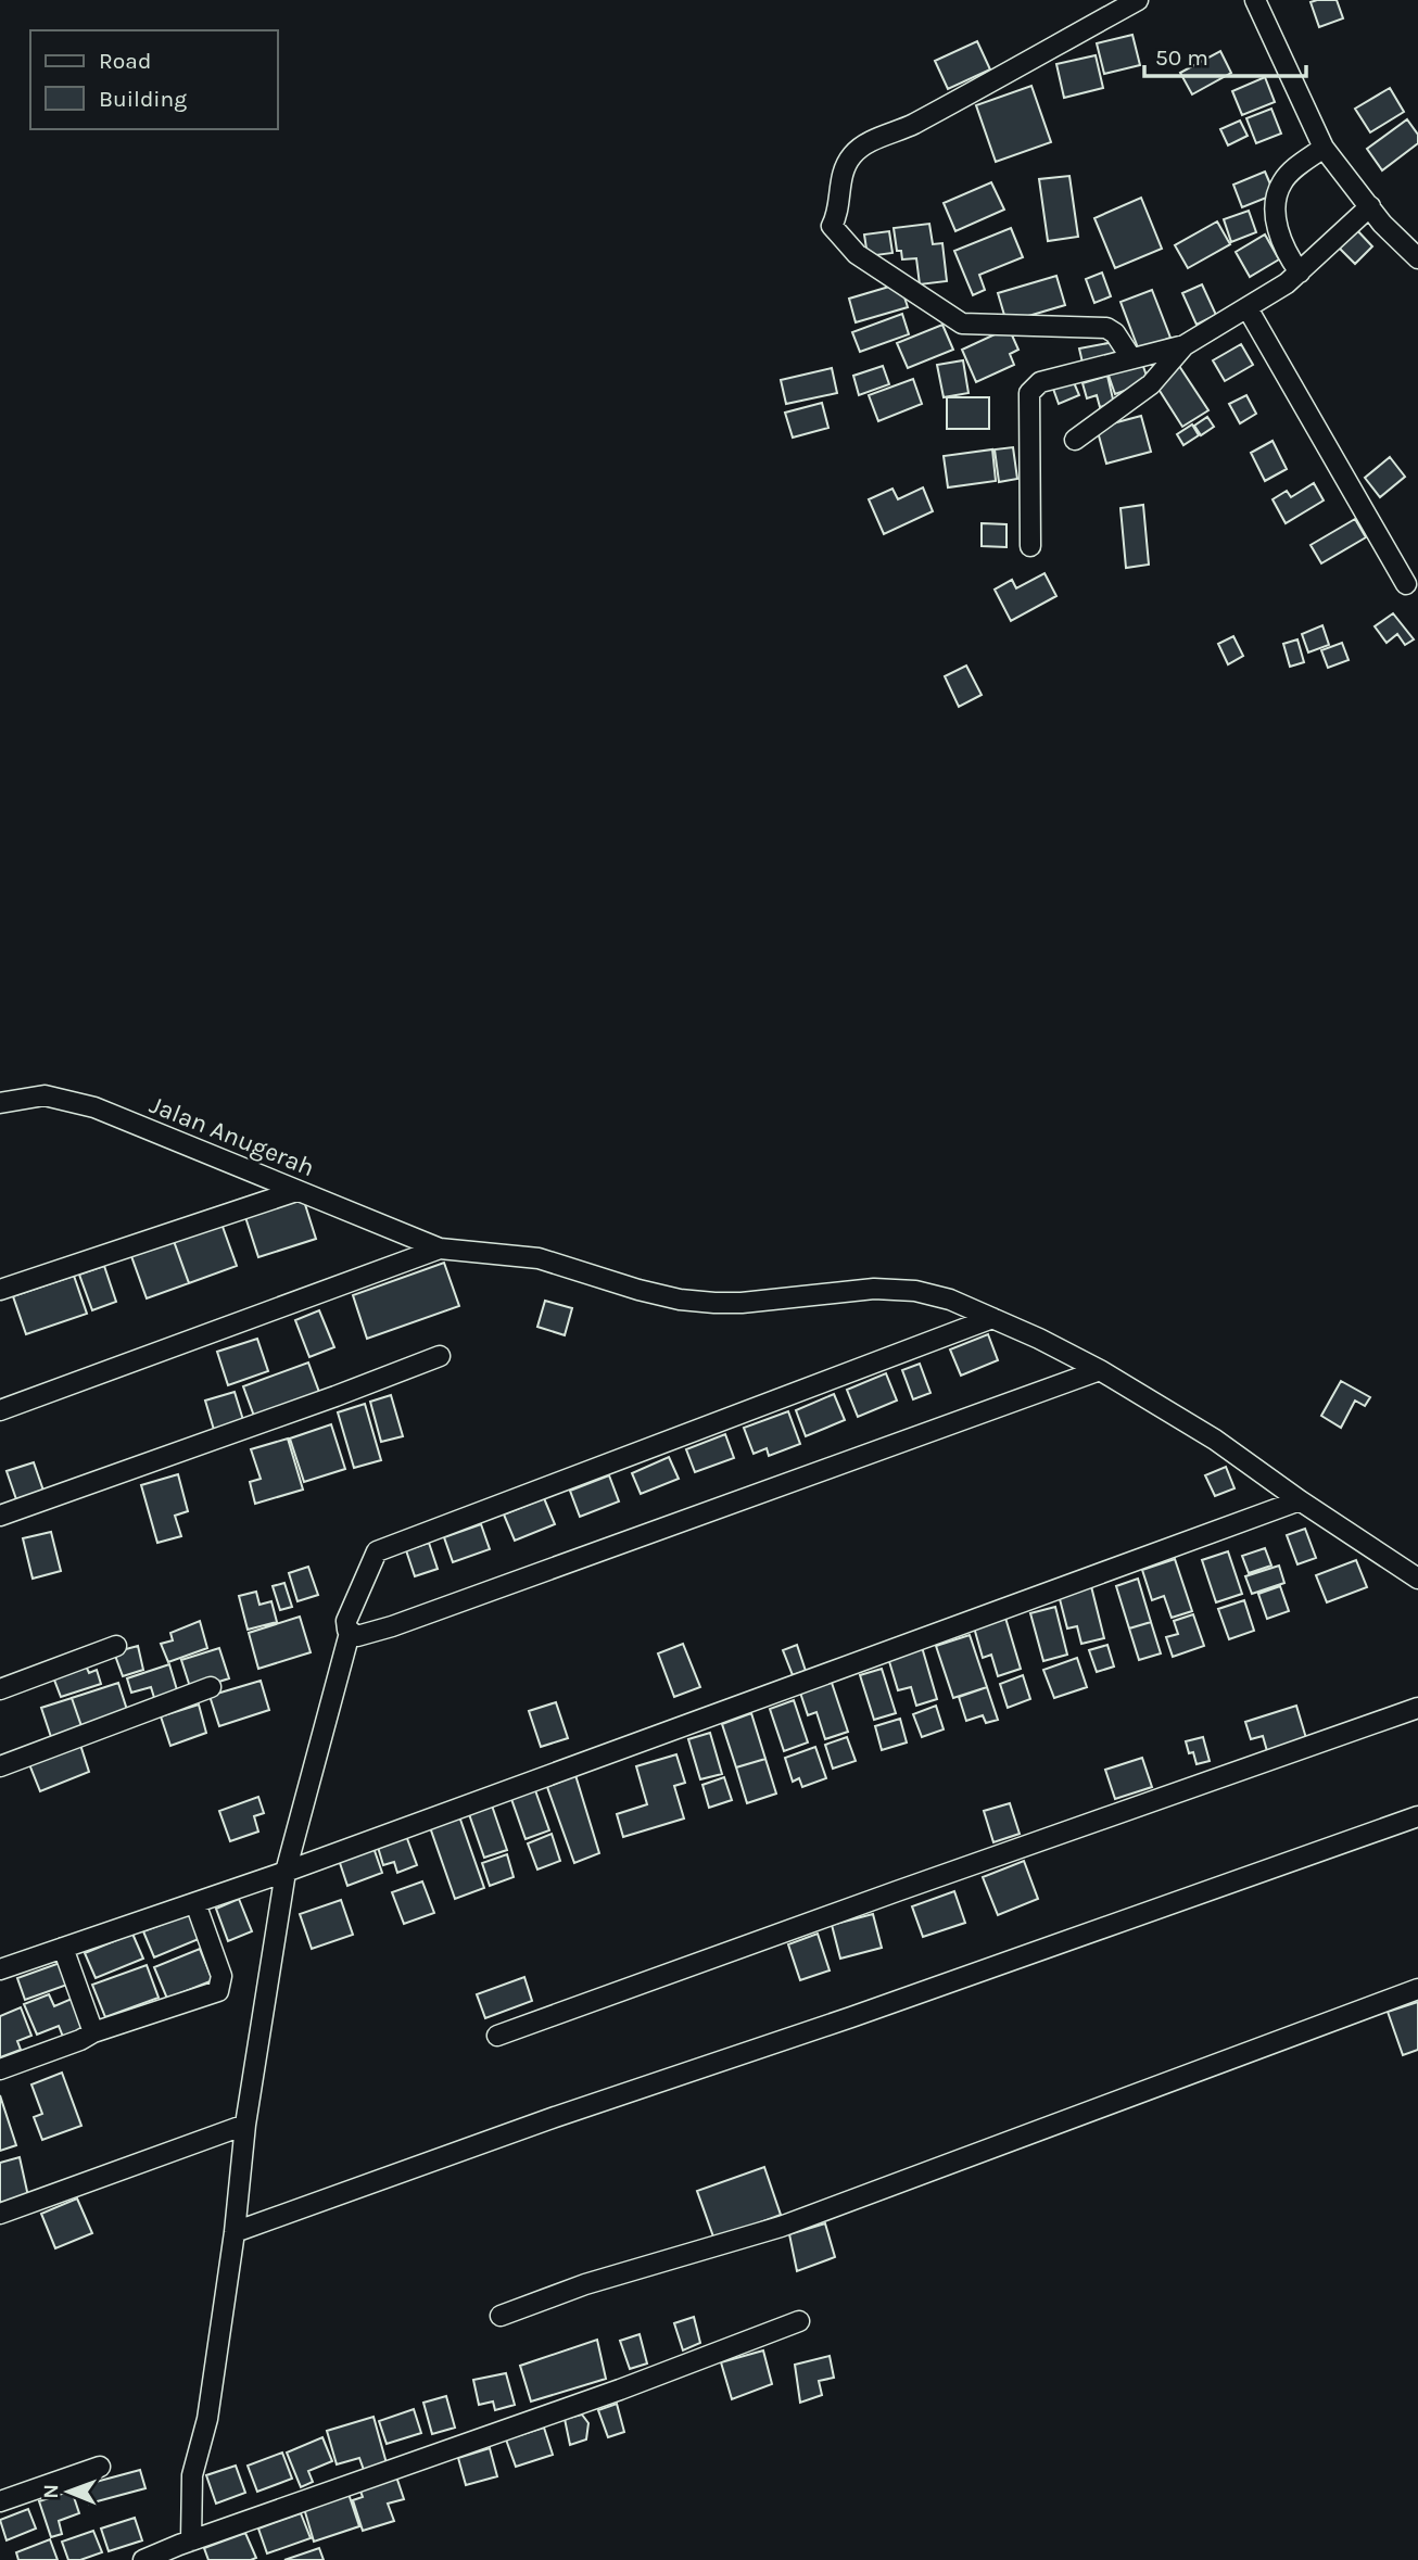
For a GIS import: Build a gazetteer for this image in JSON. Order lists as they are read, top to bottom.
{
  "streets": {
    "street": ["Jalan Anugerah"]
  },
  "legend": ["Road", "Building"],
  "scale_bar": "50 m",
  "north": "left"
}
